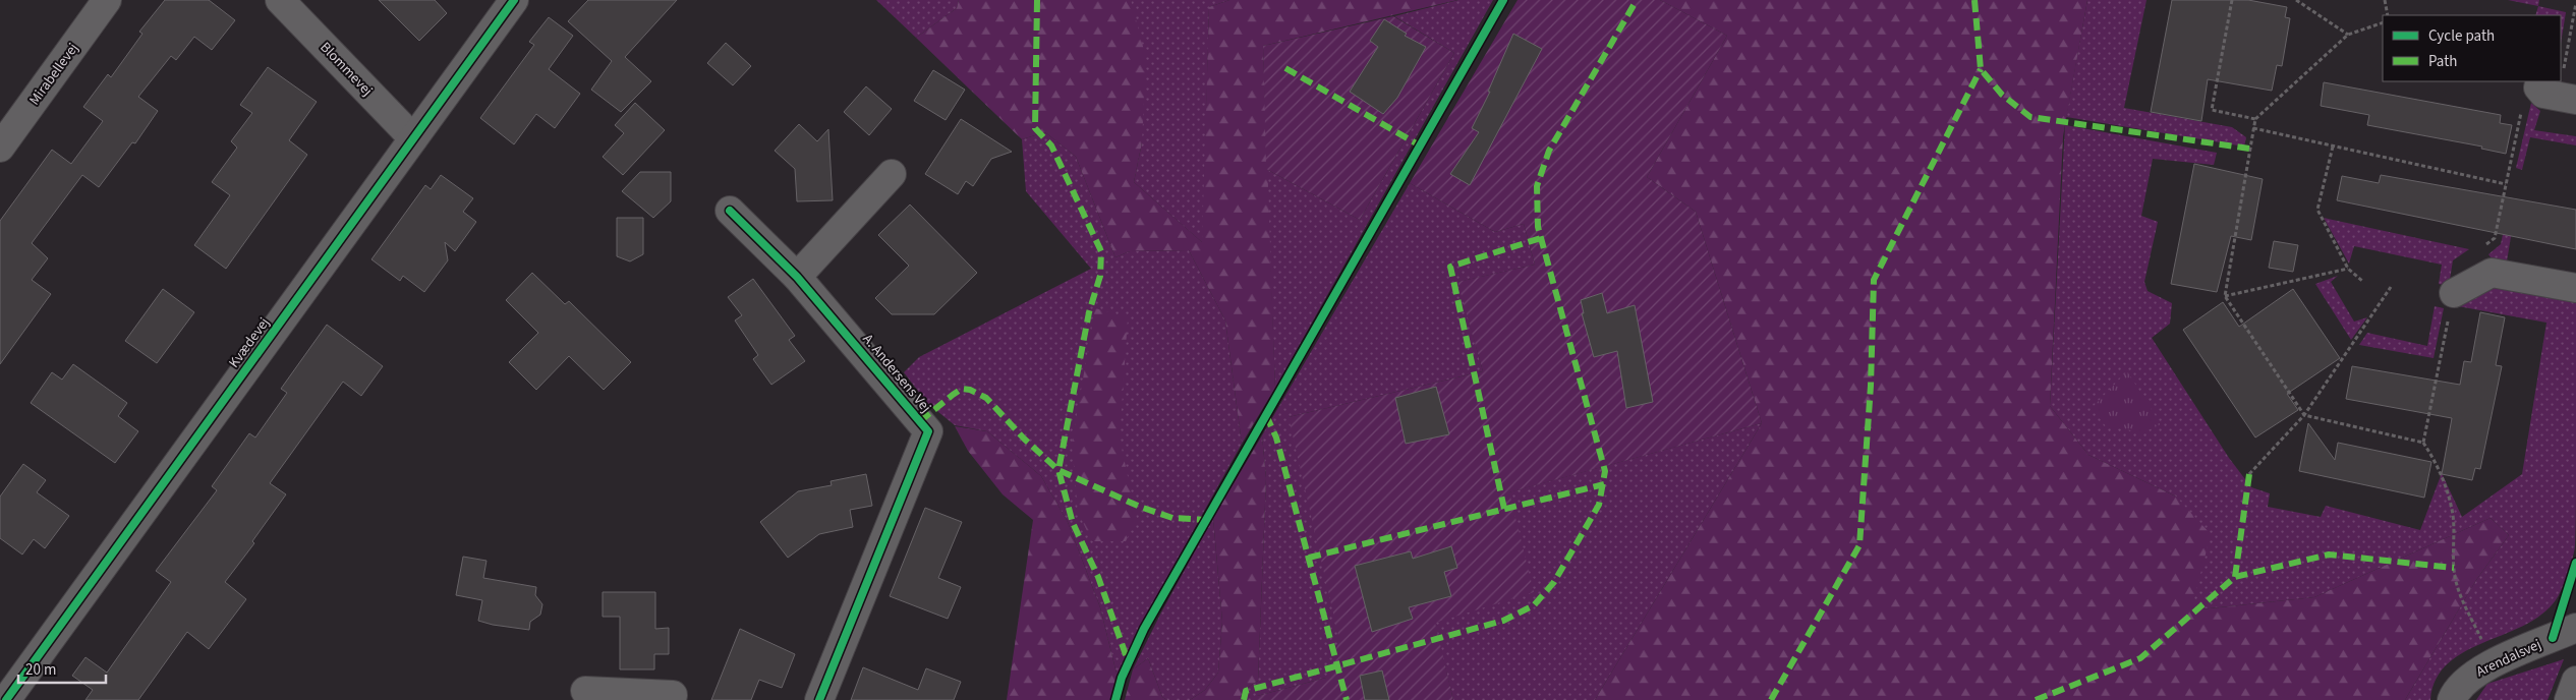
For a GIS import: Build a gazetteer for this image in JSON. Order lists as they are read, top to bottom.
{
  "streets": {
    "street": [
      "Blommevej",
      "Mirabellevej",
      "Kvædevej",
      "A. Andersens Vej",
      "Arendalsvej"
    ]
  },
  "crossings": [
    ["Blommevej", "Kvædevej"]
  ],
  "legend": ["Cycle path", "Path"],
  "scale_bar": "20 m"
}
